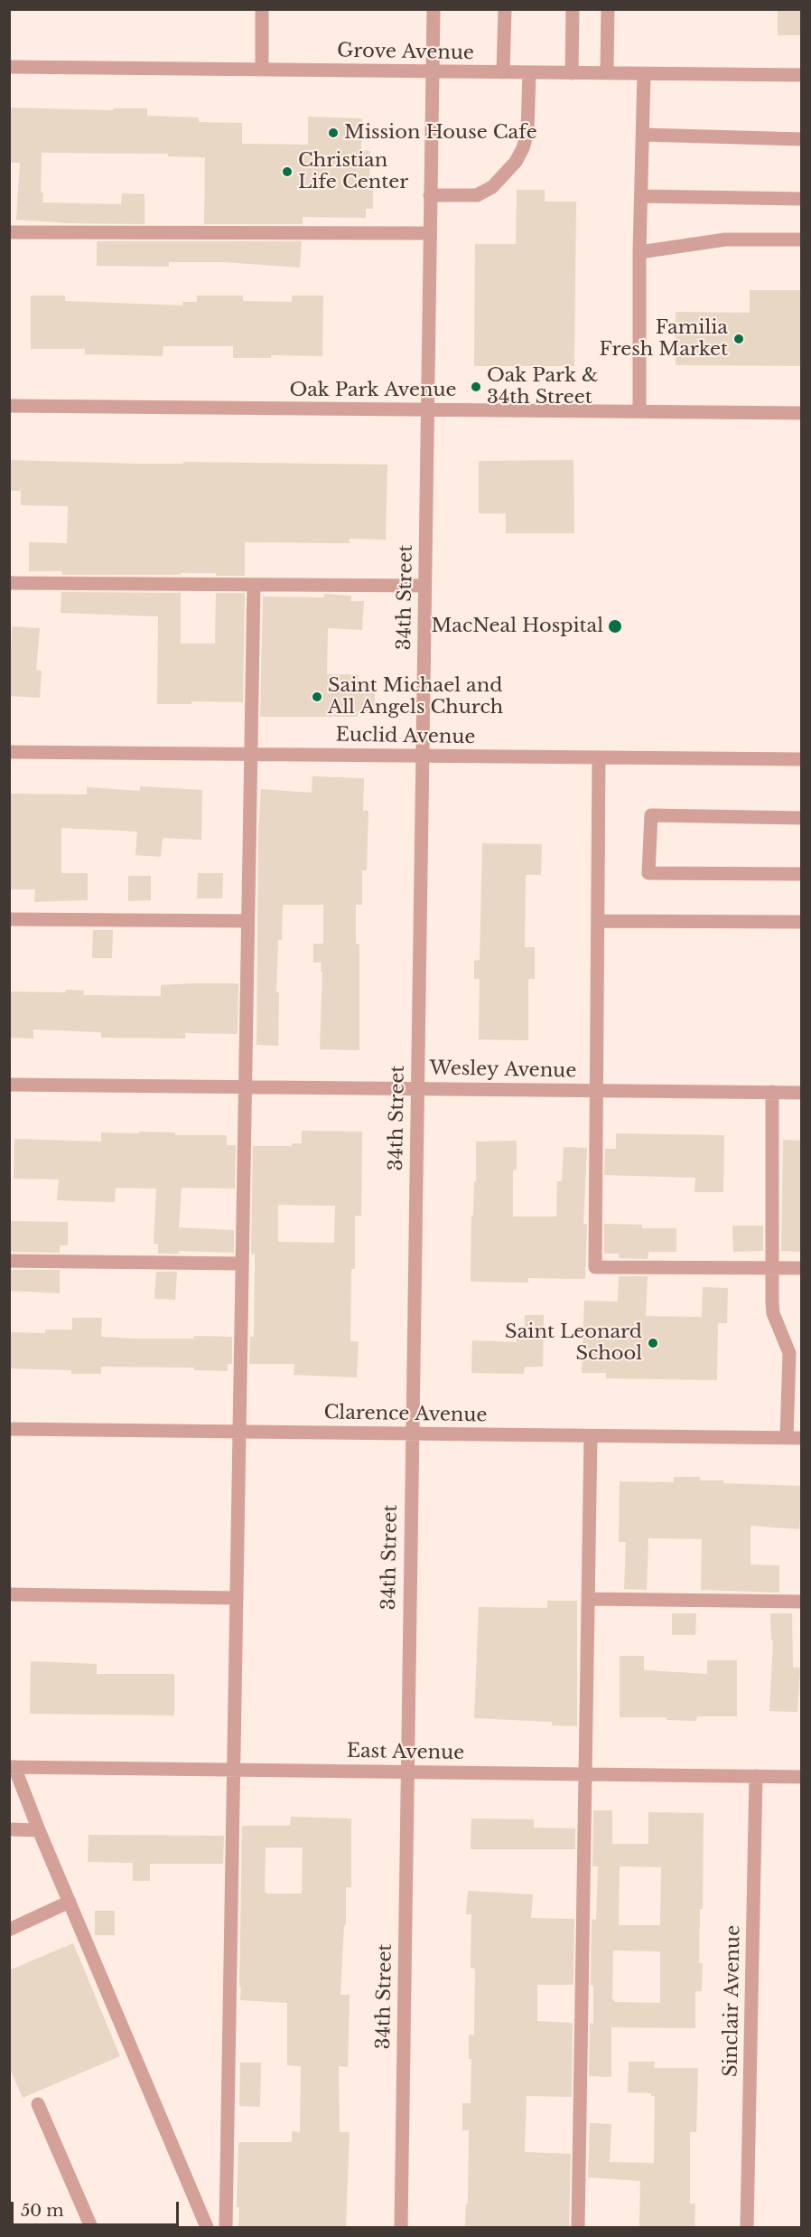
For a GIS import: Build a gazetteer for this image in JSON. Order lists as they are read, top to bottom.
{
  "streets": {
    "street": [
      "Grove Avenue",
      "Oak Park Avenue",
      "34th Street",
      "Euclid Avenue",
      "Wesley Avenue",
      "Clarence Avenue",
      "East Avenue",
      "Sinclair Avenue"
    ]
  },
  "crossings": [
    ["Grove Avenue", "34th Street"],
    ["Oak Park Avenue", "34th Street"],
    ["34th Street", "Euclid Avenue"],
    ["34th Street", "Wesley Avenue"],
    ["34th Street", "Clarence Avenue"],
    ["34th Street", "East Avenue"],
    ["East Avenue", "Sinclair Avenue"]
  ],
  "places": [
    "Mission House Cafe",
    "Christian Life Center",
    "Familia Fresh Market",
    "Oak Park & 34th Street",
    "MacNeal Hospital",
    "Saint Michael and All Angels Church",
    "Saint Leonard School"
  ],
  "scale_bar": "50 m"
}
